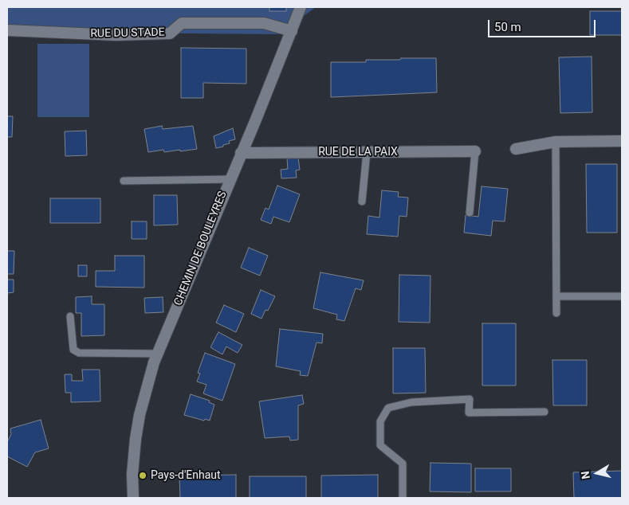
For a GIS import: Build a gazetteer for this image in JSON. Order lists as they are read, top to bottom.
{
  "streets": {
    "street": ["RUE DU STADE", "RUE DE LA PAIX", "CHEMIN DE BOULEYRES"]
  },
  "crossings": [
    ["RUE DU STADE", "CHEMIN DE BOULEYRES"],
    ["RUE DE LA PAIX", "CHEMIN DE BOULEYRES"]
  ],
  "places": ["Pays-d'Enhaut"],
  "scale_bar": "50 m",
  "north": "left"
}
